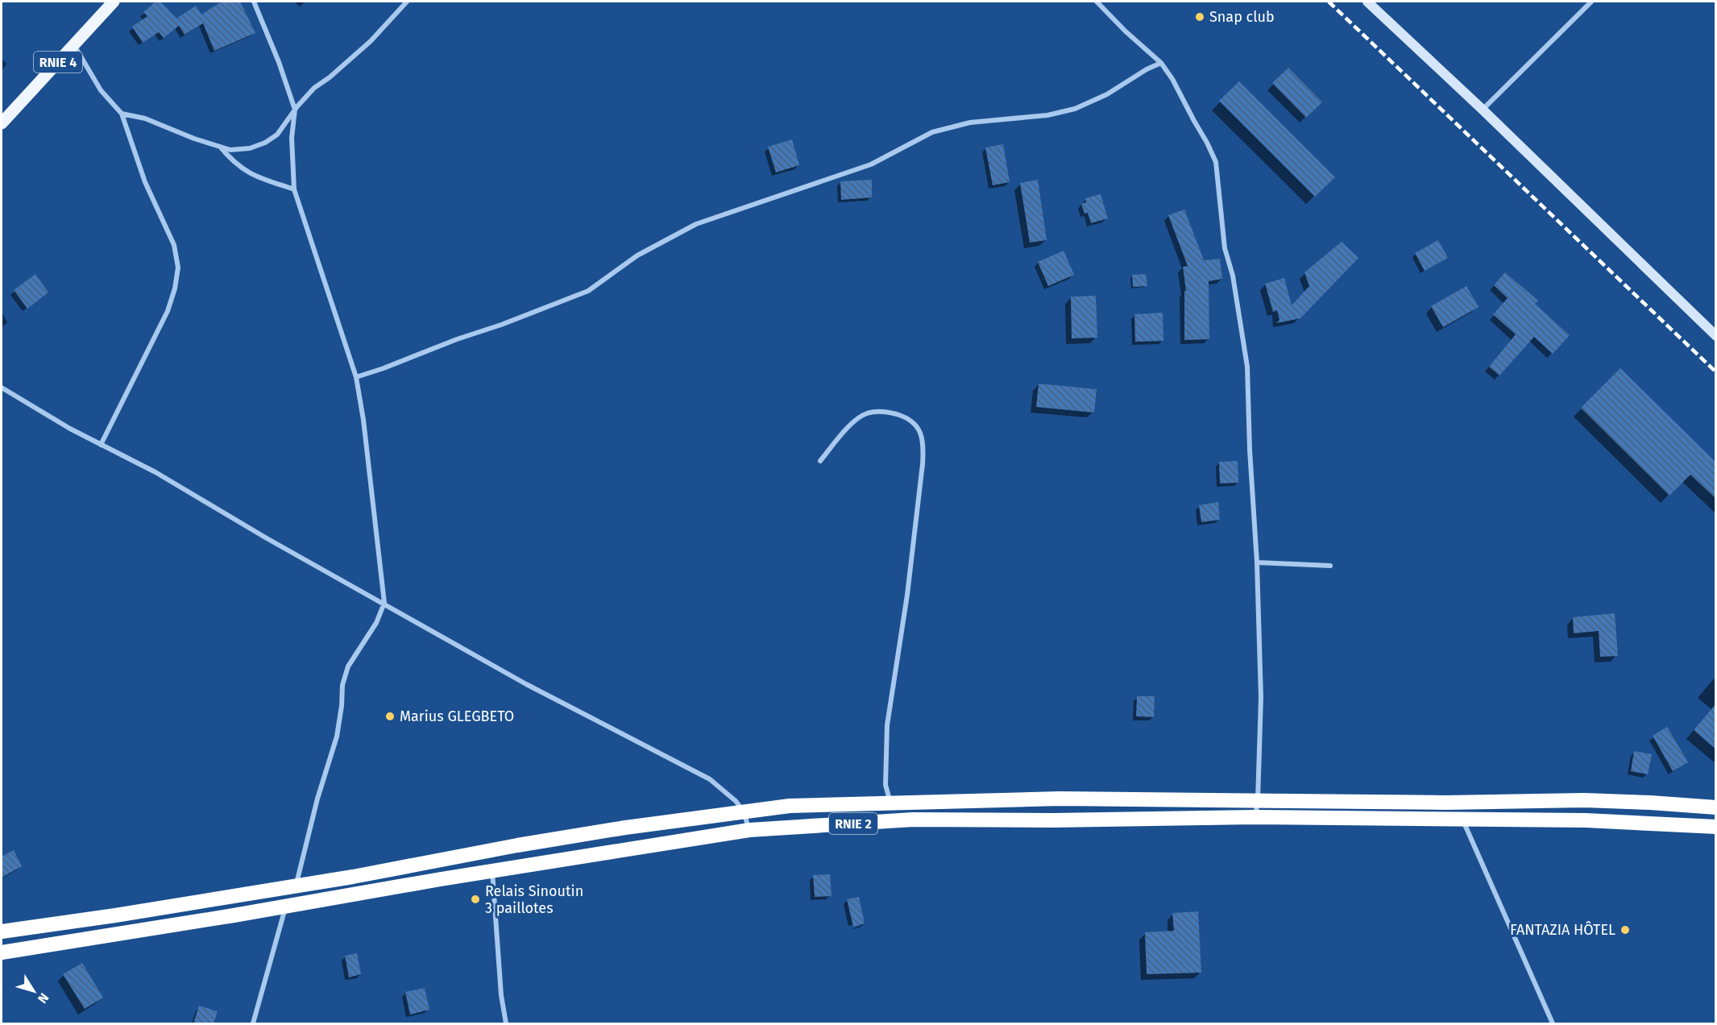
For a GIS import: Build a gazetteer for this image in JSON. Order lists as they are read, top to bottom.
{
  "streets": {
    "highway": ["RNIE 2"],
    "main road": ["RNIE 4"]
  },
  "places": [
    "Snap club",
    "Marius GLEGBETO",
    "Relais Sinoutin 3 paillotes",
    "FANTAZIA HÔTEL"
  ],
  "north": "bottom right"
}
